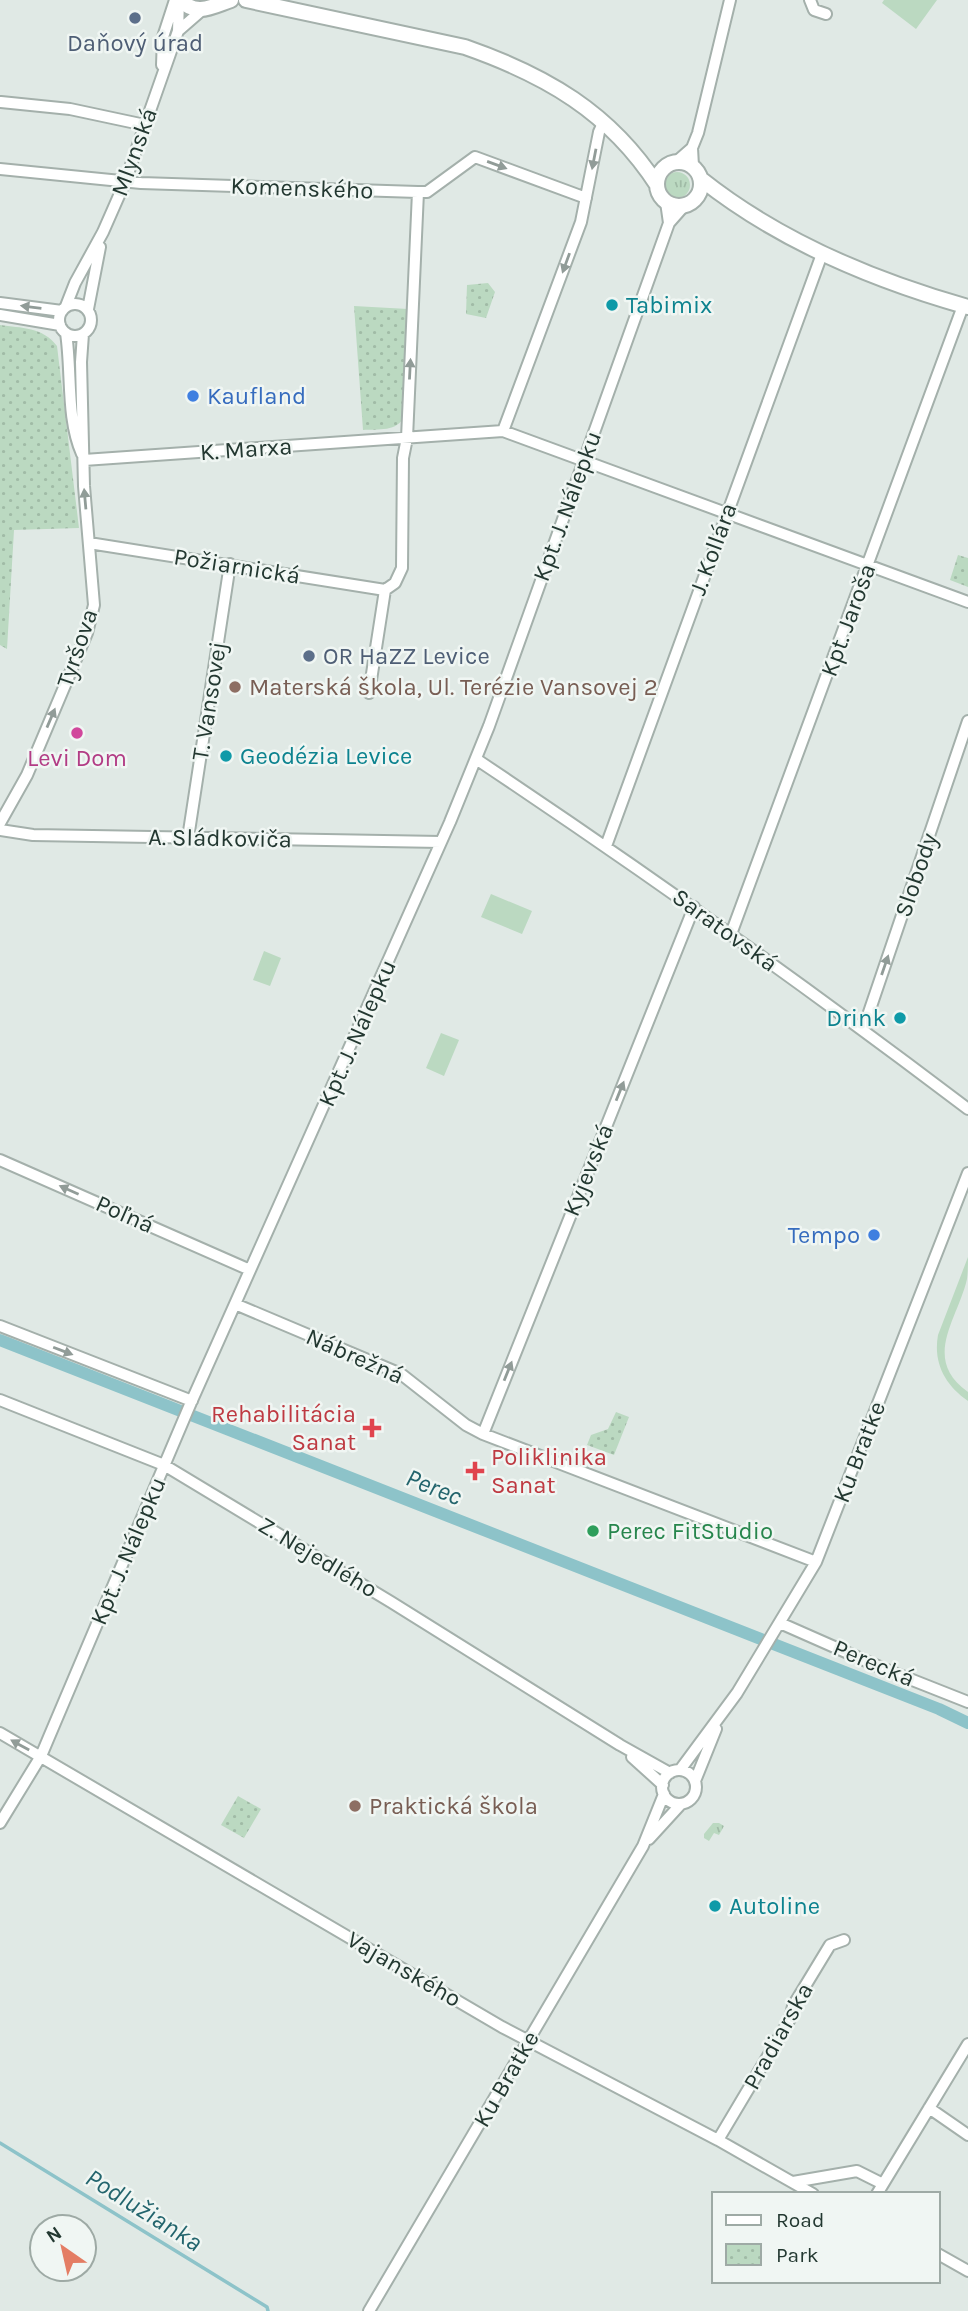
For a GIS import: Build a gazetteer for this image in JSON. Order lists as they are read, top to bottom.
{
  "streets": {
    "street": [
      "Mlynská",
      "Komenského",
      "K. Marxa",
      "Kpt. J. Nálepku",
      "J. Kollára",
      "Požiarnická",
      "Kpt. Jaroša",
      "Tyršova",
      "T. Vansovej",
      "A. Sládkoviča",
      "Slobody",
      "Saratovská",
      "Kyjevská",
      "Poľná",
      "Nábrežná",
      "Ku Bratke",
      "Z. Nejedlého",
      "Perecká",
      "Vajanského",
      "Pradiarska"
    ]
  },
  "crossings": [
    ["Mlynská", "Komenského"],
    ["Mlynská", "Tyršova"],
    ["K. Marxa", "Kpt. J. Nálepku"],
    ["K. Marxa", "J. Kollára"],
    ["K. Marxa", "Kpt. Jaroša"],
    ["K. Marxa", "Tyršova"],
    ["Kpt. J. Nálepku", "A. Sládkoviča"],
    ["Kpt. J. Nálepku", "Saratovská"],
    ["Kpt. J. Nálepku", "Poľná"],
    ["Kpt. J. Nálepku", "Nábrežná"],
    ["Kpt. J. Nálepku", "Z. Nejedlého"],
    ["Kpt. J. Nálepku", "Vajanského"],
    ["J. Kollára", "Saratovská"],
    ["Požiarnická", "Tyršova"],
    ["Požiarnická", "T. Vansovej"],
    ["Kpt. Jaroša", "Saratovská"],
    ["T. Vansovej", "A. Sládkoviča"],
    ["Slobody", "Saratovská"],
    ["Saratovská", "Kyjevská"],
    ["Kyjevská", "Nábrežná"],
    ["Nábrežná", "Ku Bratke"],
    ["Ku Bratke", "Z. Nejedlého"],
    ["Ku Bratke", "Perecká"],
    ["Ku Bratke", "Vajanského"],
    ["Vajanského", "Pradiarska"]
  ],
  "one_way": [
    "Tyršova",
    "Slobody",
    "Kyjevská",
    "Poľná"
  ],
  "water": ["Perec", "Podlužianka"],
  "places": {
    "other": [
      "Daňový úrad",
      "Tabimix",
      "Kaufland",
      "OR HaZZ Levice",
      "Materská škola, Ul. Terézie Vansovej 2",
      "Levi Dom",
      "Geodézia Levice",
      "Drink",
      "Tempo",
      "Perec FitStudio",
      "Praktická škola",
      "Autoline"
    ],
    "health": ["Rehabilitácia Sanat", "Poliklinika Sanat"]
  },
  "legend": ["Road", "Park"],
  "north": "top left"
}
